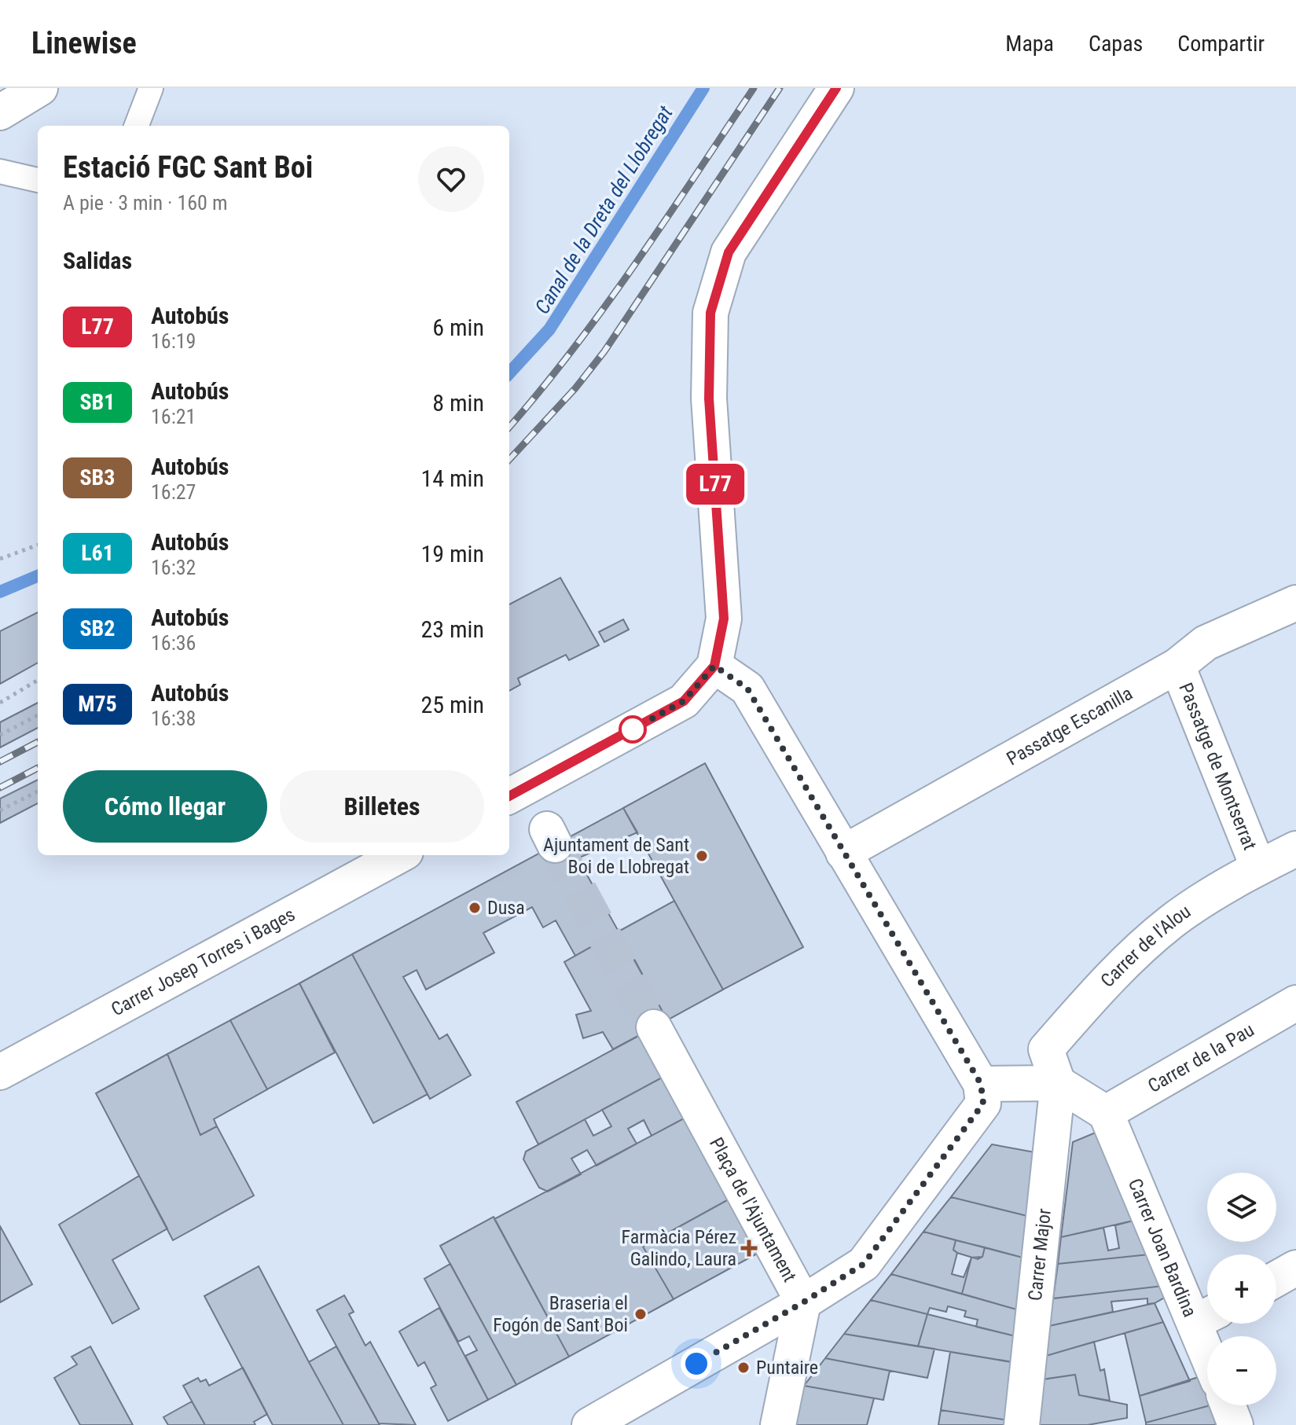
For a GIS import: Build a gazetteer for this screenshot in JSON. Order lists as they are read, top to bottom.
{
  "streets": {
    "street": [
      "Passatge Escanilla",
      "Passatge de Montserrat",
      "Carrer de l'Alou",
      "Carrer Josep Torres i Bages",
      "Carrer de la Pau",
      "Plaça de l'Ajuntament",
      "Carrer Joan Bardina",
      "Carrer Major"
    ]
  },
  "crossings": [
    ["Passatge Escanilla", "Passatge de Montserrat"],
    ["Passatge de Montserrat", "Carrer de l'Alou"],
    ["Carrer de l'Alou", "Carrer Major"],
    ["Carrer de la Pau", "Carrer Joan Bardina"]
  ],
  "water": ["Canal de la Dreta del Llobregat"],
  "places": {
    "other": [
      "Ajuntament de Sant Boi de Llobregat",
      "Dusa",
      "Braseria el Fogón de Sant Boi",
      "Puntaire"
    ],
    "health": ["Farmàcia Pérez Galindo, Laura"]
  },
  "lines": ["bus line L77"],
  "page": {
    "header": "Linewise",
    "nav": ["Mapa", "Capas", "Compartir"],
    "on_map": "L77",
    "heading": [
      ["Estació FGC Sant Boi", "A pie · 3 min · 160 m"],
      "Salidas"
    ],
    "list": [
      {
        "mark": "L77",
        "name": "Autobús",
        "note": "16:19",
        "value": "6 min"
      },
      {
        "mark": "SB1",
        "name": "Autobús",
        "note": "16:21",
        "value": "8 min"
      },
      {
        "mark": "SB3",
        "name": "Autobús",
        "note": "16:27",
        "value": "14 min"
      },
      {
        "mark": "L61",
        "name": "Autobús",
        "note": "16:32",
        "value": "19 min"
      },
      {
        "mark": "SB2",
        "name": "Autobús",
        "note": "16:36",
        "value": "23 min"
      },
      {
        "mark": "M75",
        "name": "Autobús",
        "note": "16:38",
        "value": "25 min"
      }
    ],
    "buttons": ["Cómo llegar", "Billetes"],
    "map_buttons": ["+", "−"]
  }
}
